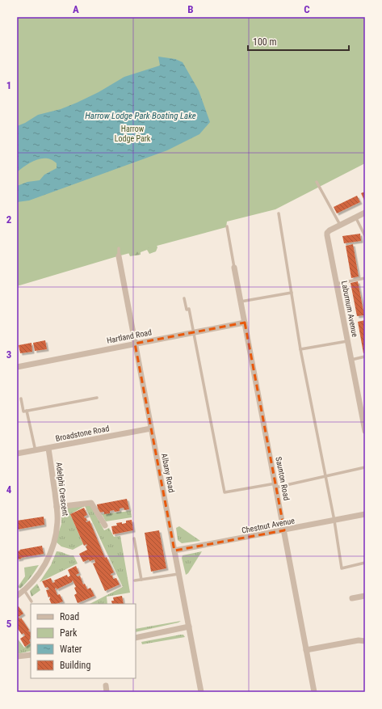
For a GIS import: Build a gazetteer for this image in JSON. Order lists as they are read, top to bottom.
{
  "streets": {
    "street": [
      "Laburnum Avenue",
      "Hartland Road",
      "Broadstone Road",
      "Albany Road",
      "Saunton Road",
      "Adelphi Crescent",
      "Chestnut Avenue"
    ]
  },
  "crossings": [
    ["Hartland Road", "Albany Road"],
    ["Hartland Road", "Saunton Road"],
    ["Broadstone Road", "Albany Road"],
    ["Broadstone Road", "Adelphi Crescent"],
    ["Albany Road", "Chestnut Avenue"],
    ["Saunton Road", "Chestnut Avenue"]
  ],
  "water": ["Harrow Lodge Park Boating Lake"],
  "parks": ["Harrow Lodge Park"],
  "legend": [
    "Road",
    "Park",
    "Water",
    "Building"
  ],
  "scale_bar": "100 m",
  "grid": {
    "columns": ["A", "B", "C"],
    "rows": [
      "1",
      "2",
      "3",
      "4",
      "5"
    ]
  }
}
